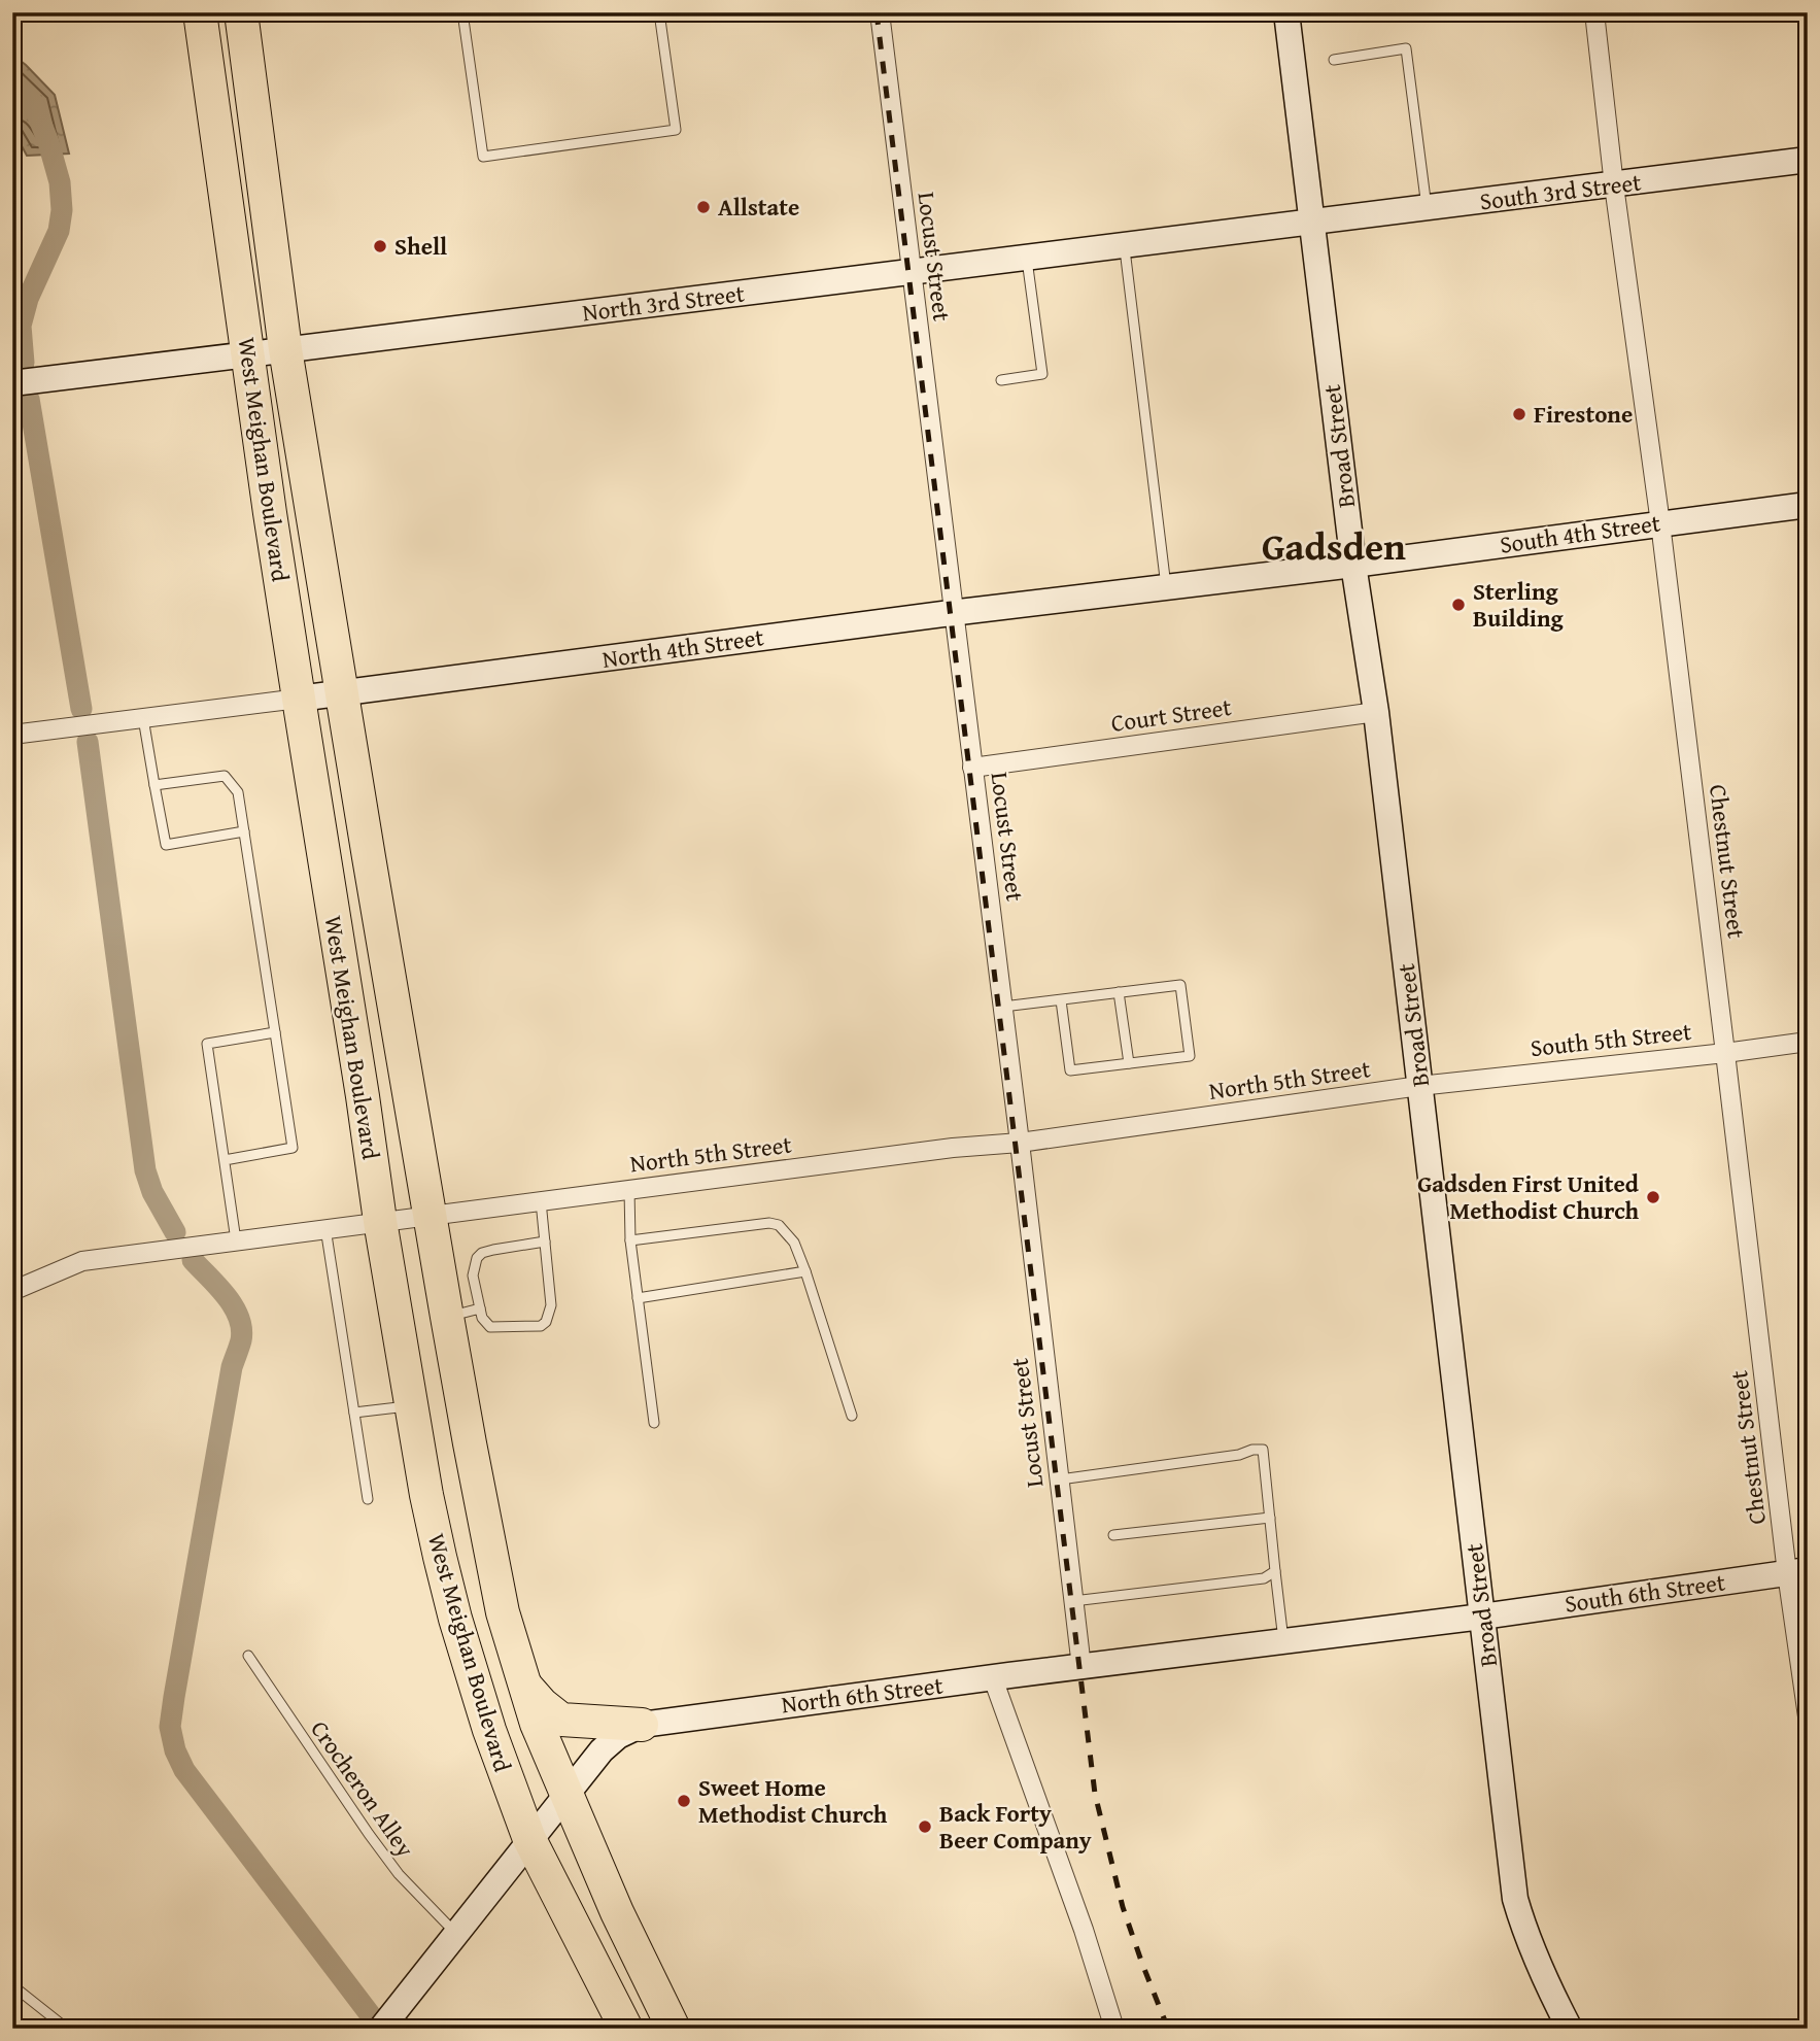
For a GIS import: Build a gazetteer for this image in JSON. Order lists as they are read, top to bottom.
{
  "streets": {
    "highway": ["West Meighan Boulevard"],
    "main road": [
      "South 3rd Street",
      "North 3rd Street",
      "Broad Street",
      "South 4th Street",
      "North 4th Street",
      "South 6th Street",
      "North 6th Street"
    ],
    "street": [
      "Locust Street",
      "Court Street",
      "Chestnut Street",
      "South 5th Street",
      "North 5th Street"
    ],
    "lane": ["Crocheron Alley"]
  },
  "crossings": [
    ["South 3rd Street", "North 3rd Street"],
    ["South 3rd Street", "Broad Street"],
    ["South 3rd Street", "Chestnut Street"],
    ["Locust Street", "North 3rd Street"],
    ["Locust Street", "North 4th Street"],
    ["Locust Street", "Court Street"],
    ["Locust Street", "North 5th Street"],
    ["Locust Street", "North 6th Street"],
    ["North 3rd Street", "Broad Street"],
    ["North 3rd Street", "West Meighan Boulevard"],
    ["Broad Street", "South 4th Street"],
    ["Broad Street", "North 4th Street"],
    ["Broad Street", "Court Street"],
    ["Broad Street", "South 5th Street"],
    ["Broad Street", "North 5th Street"],
    ["Broad Street", "South 6th Street"],
    ["Broad Street", "North 6th Street"],
    ["West Meighan Boulevard", "North 4th Street"],
    ["West Meighan Boulevard", "North 5th Street"],
    ["West Meighan Boulevard", "North 6th Street"],
    ["South 4th Street", "North 4th Street"],
    ["South 4th Street", "Chestnut Street"],
    ["Chestnut Street", "South 5th Street"],
    ["Chestnut Street", "South 6th Street"],
    ["South 5th Street", "North 5th Street"],
    ["South 6th Street", "North 6th Street"],
    ["North 6th Street", "Crocheron Alley"]
  ],
  "districts": ["Gadsden"],
  "places": [
    "Allstate",
    "Shell",
    "Firestone",
    "Sterling Building",
    "Gadsden First United Methodist Church",
    "Sweet Home Methodist Church",
    "Back Forty Beer Company"
  ]
}
